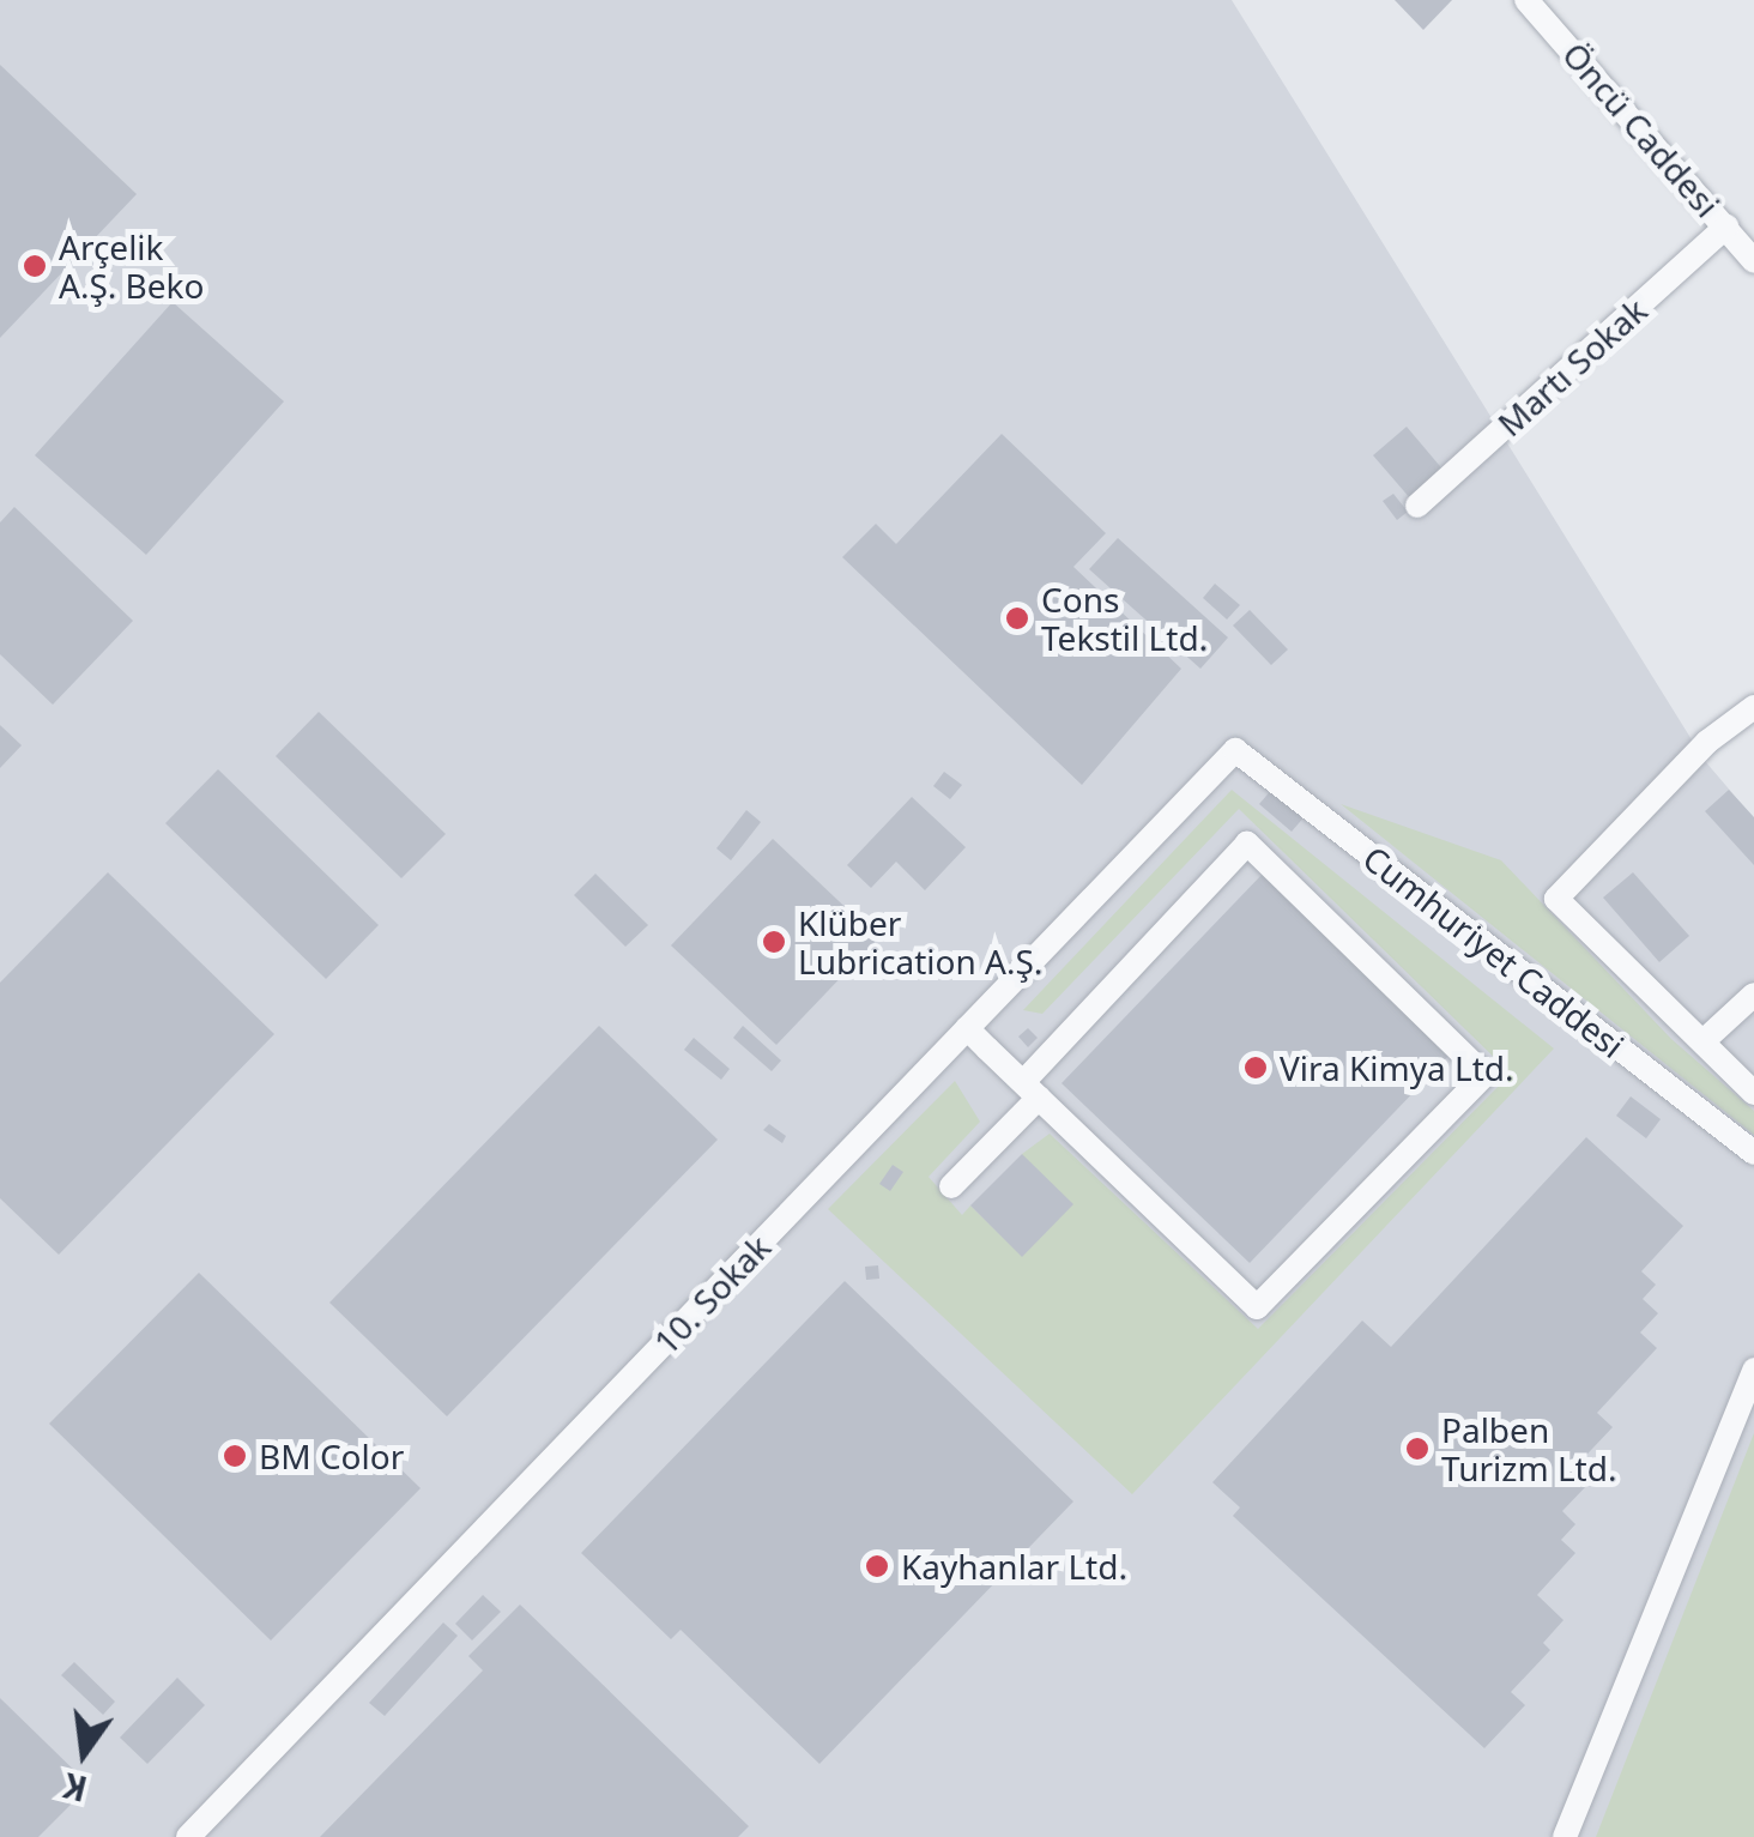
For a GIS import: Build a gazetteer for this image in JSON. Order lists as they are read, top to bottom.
{
  "streets": {
    "street": [
      "Öncü Caddesi",
      "Martı Sokak",
      "Cumhuriyet Caddesi",
      "10. Sokak"
    ]
  },
  "crossings": [
    ["Öncü Caddesi", "Martı Sokak"],
    ["Cumhuriyet Caddesi", "10. Sokak"]
  ],
  "places": [
    "Arçelik A.Ş. Beko",
    "Cons Tekstil Ltd.",
    "Klüber Lubrication A.Ş.",
    "Vira Kimya Ltd.",
    "Palben Turizm Ltd.",
    "BM Color",
    "Kayhanlar Ltd."
  ],
  "north": "bottom"
}
